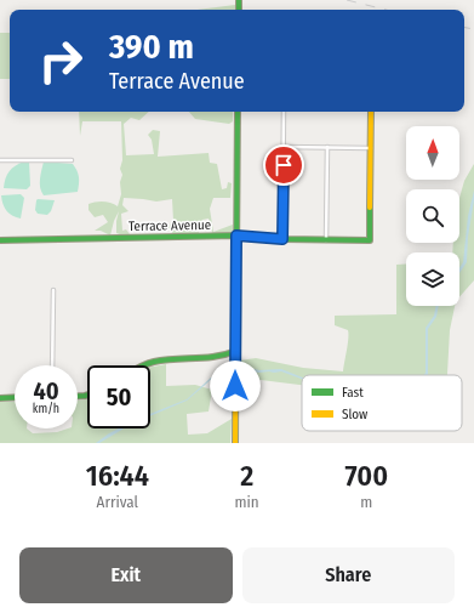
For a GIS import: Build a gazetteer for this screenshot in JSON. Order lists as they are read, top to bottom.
{
  "streets": {
    "street": ["Terrace Avenue"]
  },
  "legend": ["Fast", "Slow"],
  "north": "top",
  "page": {
    "turn": ["390 m", "Terrace Avenue"],
    "speed": "40 km/h",
    "limit": "50",
    "eta": [
      "16:44",
      "Arrival",
      "2",
      "min",
      "700",
      "m"
    ],
    "buttons": ["Exit", "Share"]
  }
}
